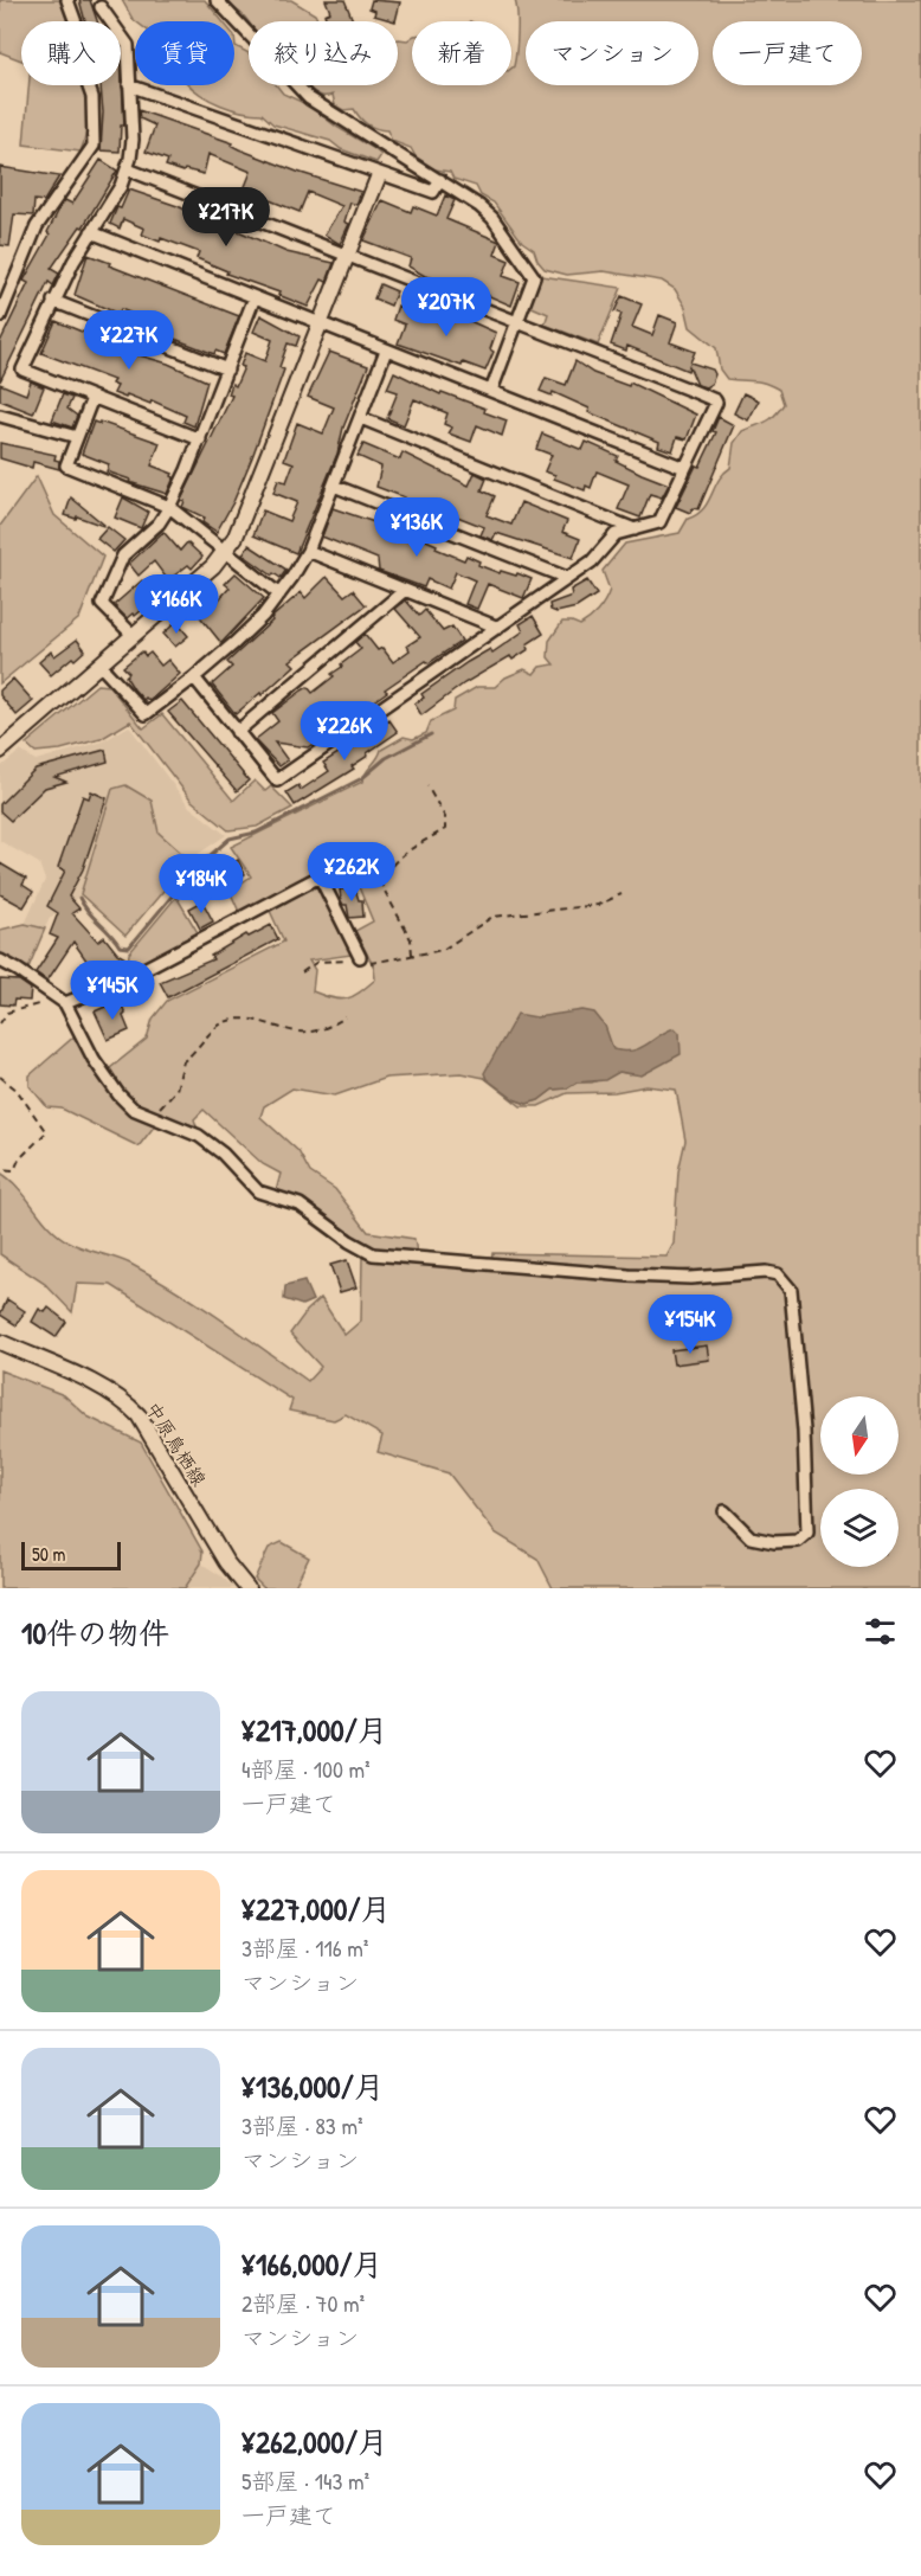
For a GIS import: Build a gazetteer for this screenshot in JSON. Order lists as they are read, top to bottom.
{
  "streets": {
    "street": ["中原鳥栖線"]
  },
  "scale_bar": "50 m",
  "north": "bottom",
  "page": {
    "chip": [
      "購入",
      "賃貸",
      "絞り込み",
      "新着",
      "マンション",
      "一戸建て"
    ],
    "price": [
      "¥217K",
      "¥207K",
      "¥227K",
      "¥136K",
      "¥166K",
      "¥226K",
      "¥262K",
      "¥184K",
      "¥145K",
      "¥154K"
    ],
    "scale": "50 m",
    "heading": "10件の物件",
    "list": [
      {
        "name": "¥217,000/月",
        "note": "4部屋 · 100 m² · 一戸建て"
      },
      {
        "name": "¥227,000/月",
        "note": "3部屋 · 116 m² · マンション"
      },
      {
        "name": "¥136,000/月",
        "note": "3部屋 · 83 m² · マンション"
      },
      {
        "name": "¥166,000/月",
        "note": "2部屋 · 70 m² · マンション"
      },
      {
        "name": "¥262,000/月",
        "note": "5部屋 · 143 m² · 一戸建て"
      }
    ]
  }
}
